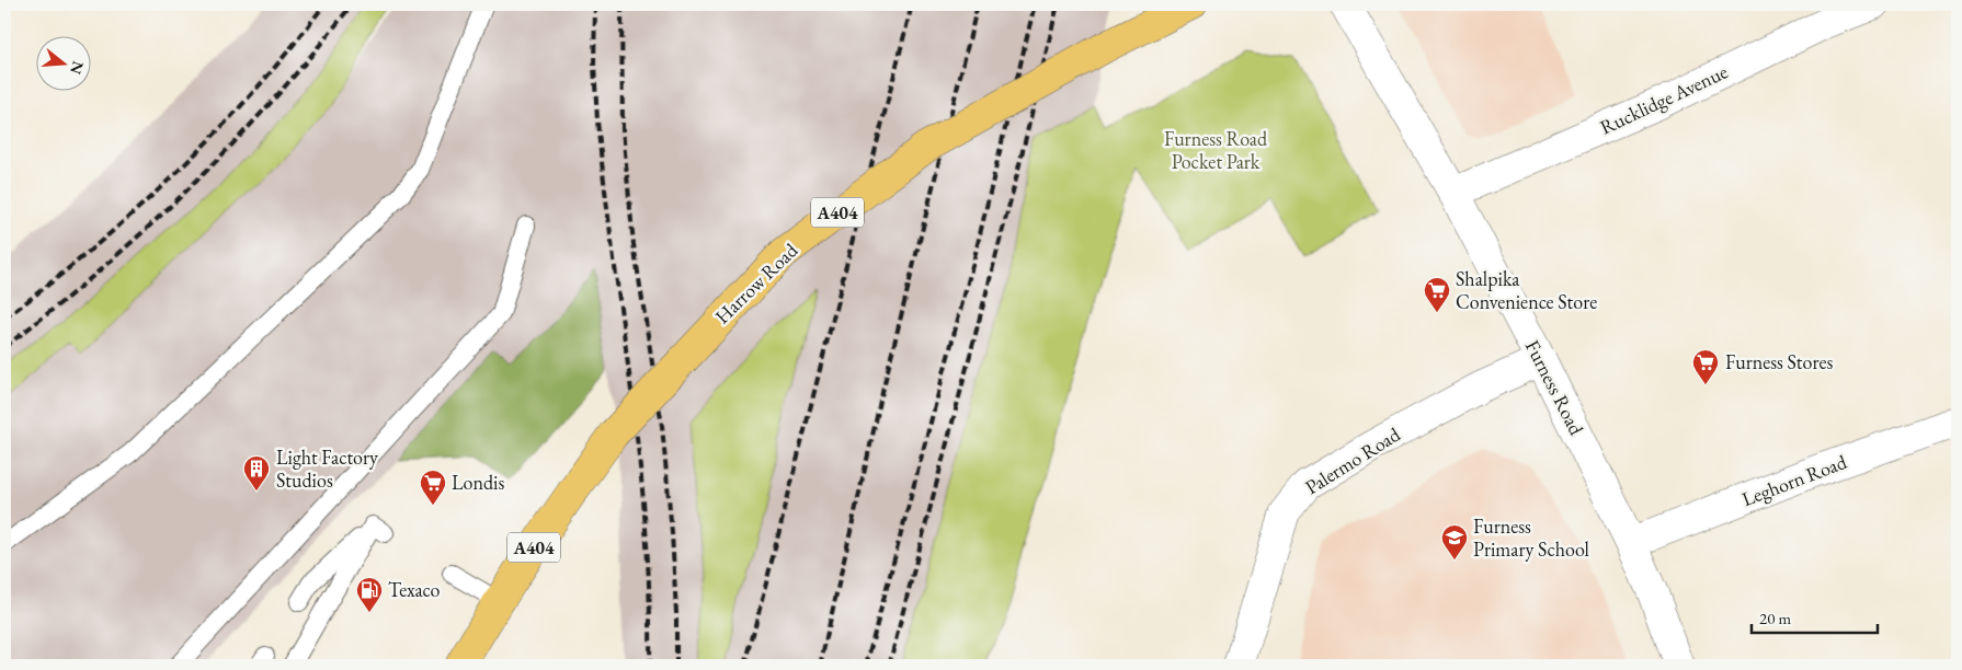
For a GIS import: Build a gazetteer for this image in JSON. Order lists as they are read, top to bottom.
{
  "streets": {
    "main road": ["A404", "Harrow Road"],
    "street": [
      "Rucklidge Avenue",
      "Furness Road",
      "Palermo Road",
      "Leghorn Road"
    ]
  },
  "crossings": [
    ["Rucklidge Avenue", "Furness Road"],
    ["Furness Road", "Palermo Road"],
    ["Furness Road", "Leghorn Road"]
  ],
  "parks": ["Furness Road Pocket Park"],
  "places": {
    "supermarket": ["Shalpika Convenience Store", "Furness Stores", "Londis"],
    "building": ["Light Factory Studios"],
    "school or university": ["Furness Primary School"],
    "fuel station": ["Texaco"]
  },
  "scale_bar": "20 m",
  "north": "right"
}
